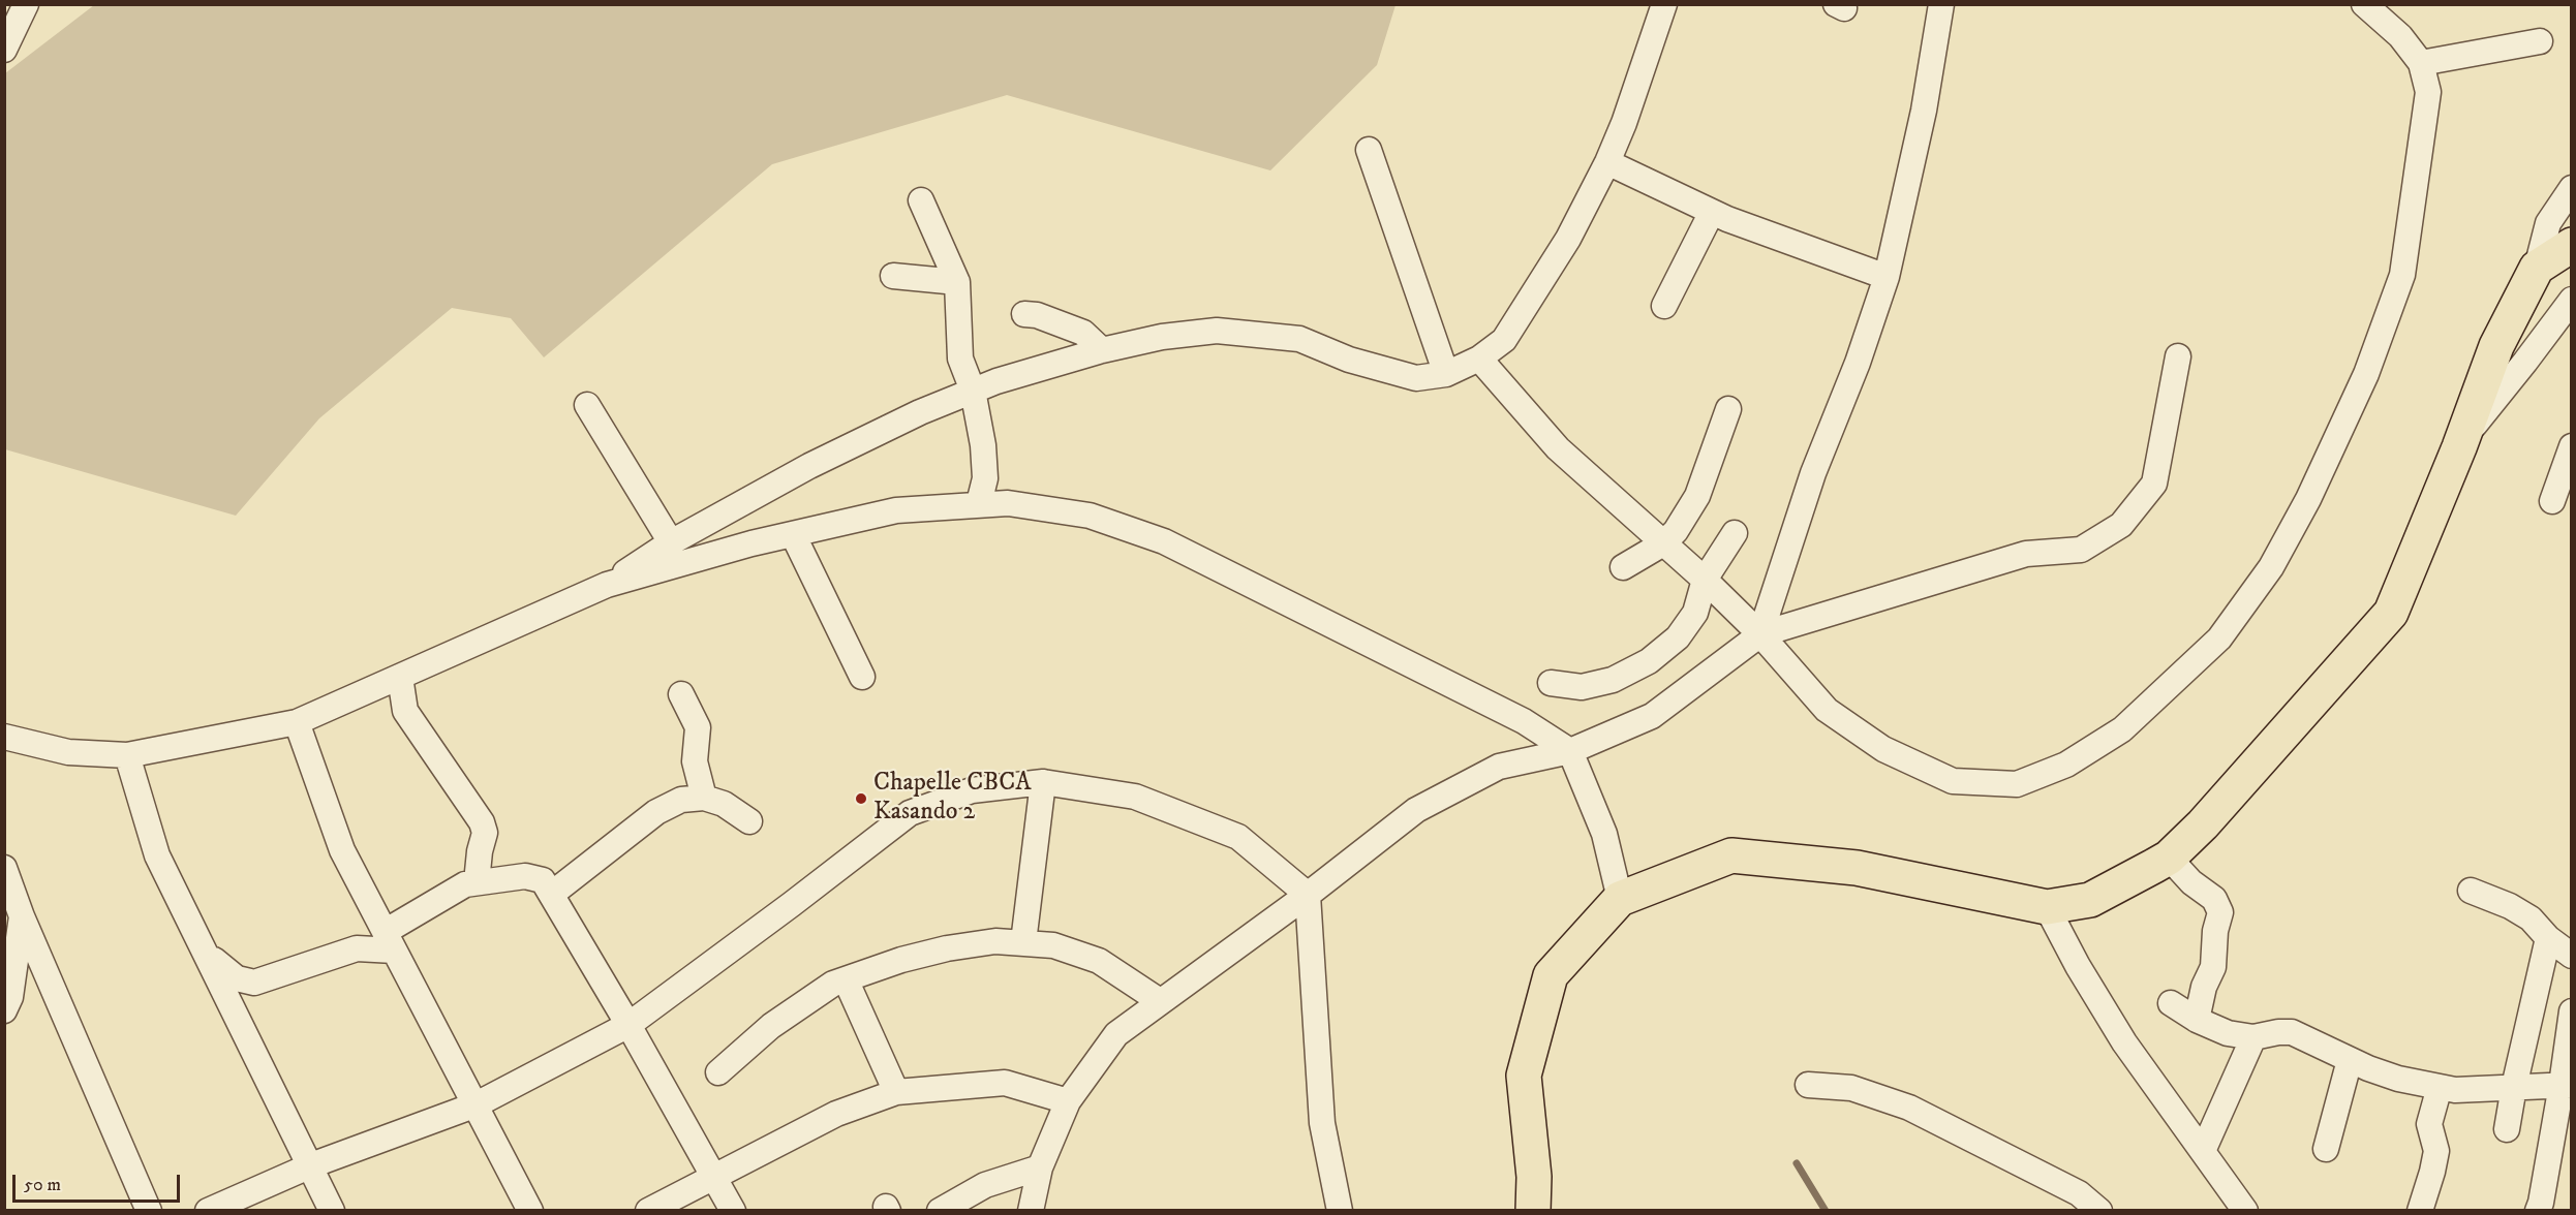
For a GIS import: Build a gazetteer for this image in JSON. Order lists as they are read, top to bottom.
{
  "places": ["Chapelle CBCA Kasando 2"],
  "scale_bar": "50 m"
}
